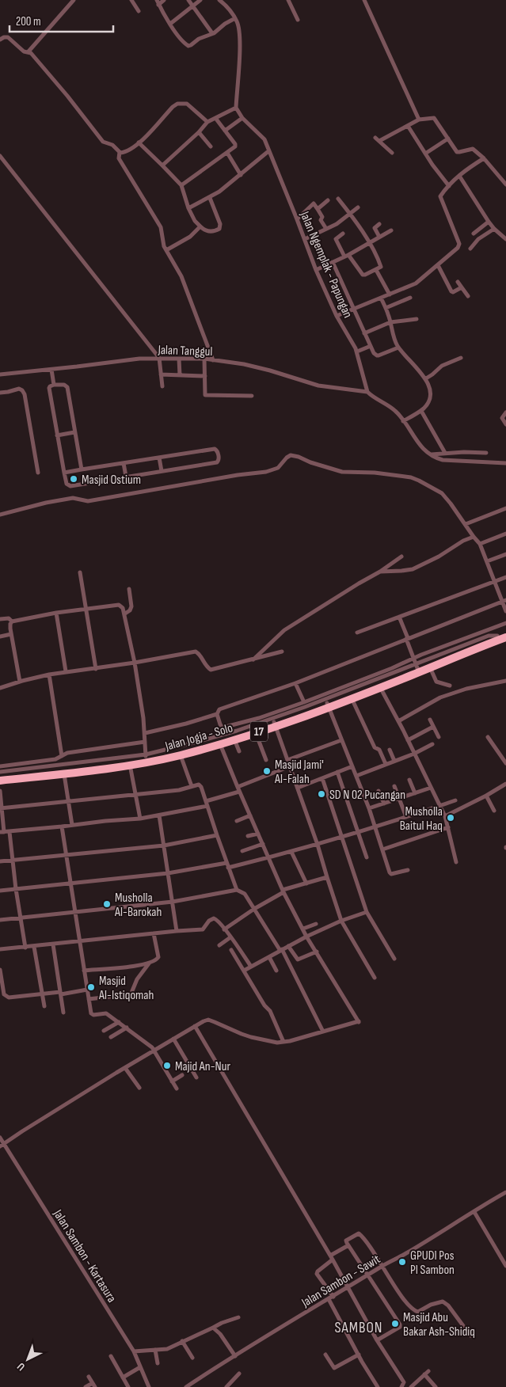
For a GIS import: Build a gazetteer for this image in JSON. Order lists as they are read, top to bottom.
{
  "streets": {
    "highway": ["17", "Jalan Jogja - Solo"],
    "street": [
      "Jalan Ngemplak - Papungan",
      "Jalan Tanggul",
      "Jalan Sambon - Kartasura",
      "Jalan Sambon - Sawit"
    ]
  },
  "crossings": [
    ["Jalan Ngemplak - Papungan", "Jalan Tanggul"]
  ],
  "districts": ["SAMBON"],
  "places": [
    "Masjid Ostium",
    "Masjid Jami' Al-Falah",
    "SD N 02 Pucangan",
    "Musholla Baitul Haq",
    "Musholla Al-Barokah",
    "Masjid Al-Istiqomah",
    "Majid An-Nur",
    "GPUDI Pos PI Sambon",
    "Masjid Abu Bakar Ash-Shidiq"
  ],
  "scale_bar": "200 m",
  "north": "bottom left"
}
